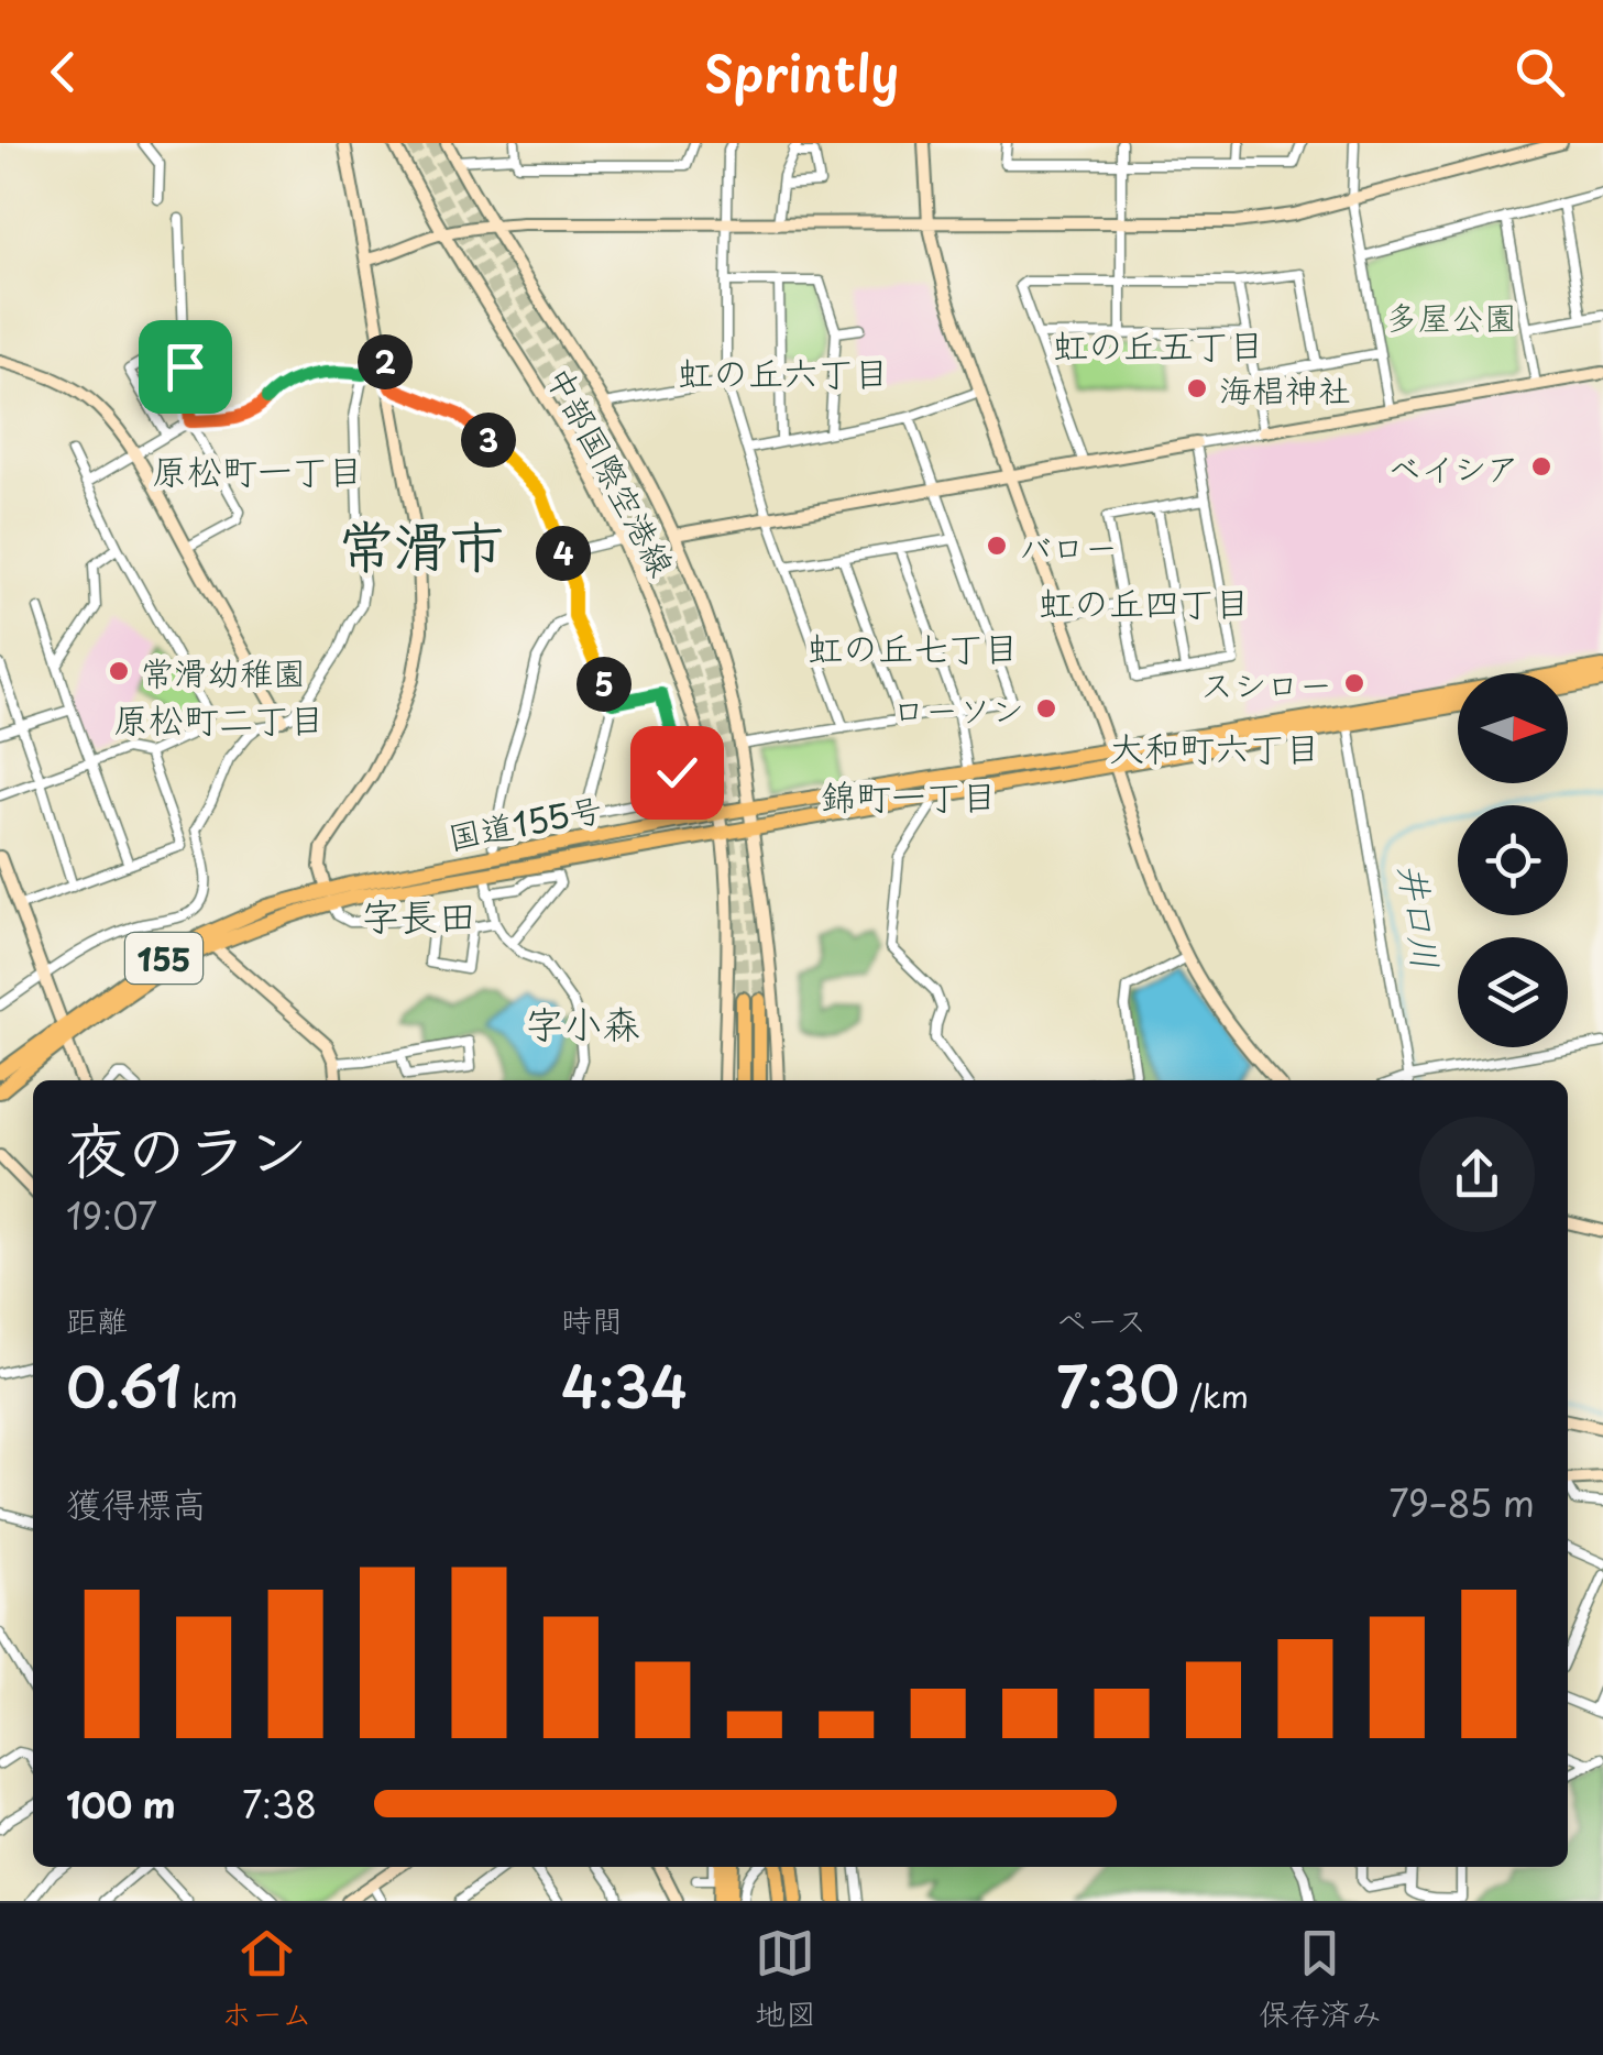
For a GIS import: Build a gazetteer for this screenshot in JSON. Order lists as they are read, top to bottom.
{
  "streets": {
    "highway": ["国道155号", "155"],
    "street": ["中部国際空港線"]
  },
  "crossings": [
    ["中部国際空港線", "国道155号"]
  ],
  "districts": [
    "虹の丘五丁目",
    "虹の丘六丁目",
    "原松町一丁目",
    "常滑市",
    "虹の丘四丁目",
    "虹の丘七丁目",
    "原松町二丁目",
    "大和町六丁目",
    "錦町一丁目",
    "字長田",
    "字小森"
  ],
  "water": ["井口川"],
  "parks": ["多屋公園"],
  "places": [
    "海椙神社",
    "ベイシア",
    "バロー",
    "常滑幼稚園",
    "スシロー",
    "ローソン"
  ],
  "north": "right",
  "page": {
    "header": "Sprintly",
    "pins": [
      "2",
      "3",
      "4",
      "5"
    ],
    "heading": ["夜のラン", "19:07"],
    "stats": [
      ["距離", "0.61 km"],
      ["時間", "4:34"],
      ["ペース", "7:30 /km"]
    ],
    "chart": ["獲得標高", "79–85 m"],
    "list": [
      {
        "name": "100 m",
        "note": "7:38"
      }
    ],
    "tabs": ["ホーム", "地図", "保存済み"]
  }
}
